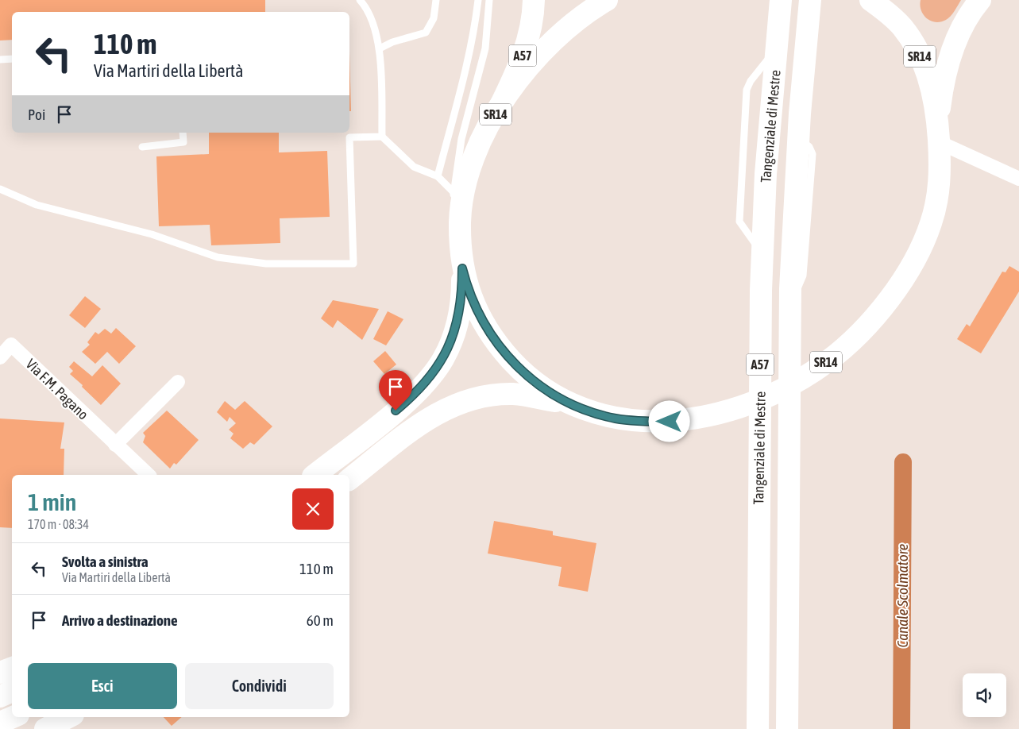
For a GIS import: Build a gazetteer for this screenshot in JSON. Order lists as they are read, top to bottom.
{
  "streets": {
    "main road": ["A57", "SR14", "Tangenziale di Mestre"],
    "street": ["Via F.M. Pagano"]
  },
  "crossings": [
    ["A57", "SR14"]
  ],
  "water": ["Canale Scolmatore"],
  "page": {
    "turn": ["110 m", "Via Martiri della Libertà"],
    "then": "Poi",
    "heading": ["1 min", "170 m · 08:34"],
    "list": [
      {
        "name": "Svolta a sinistra",
        "note": "Via Martiri della Libertà",
        "value": "110 m"
      },
      {
        "name": "Arrivo a destinazione",
        "value": "60 m"
      }
    ],
    "buttons": ["Esci", "Condividi"]
  }
}
